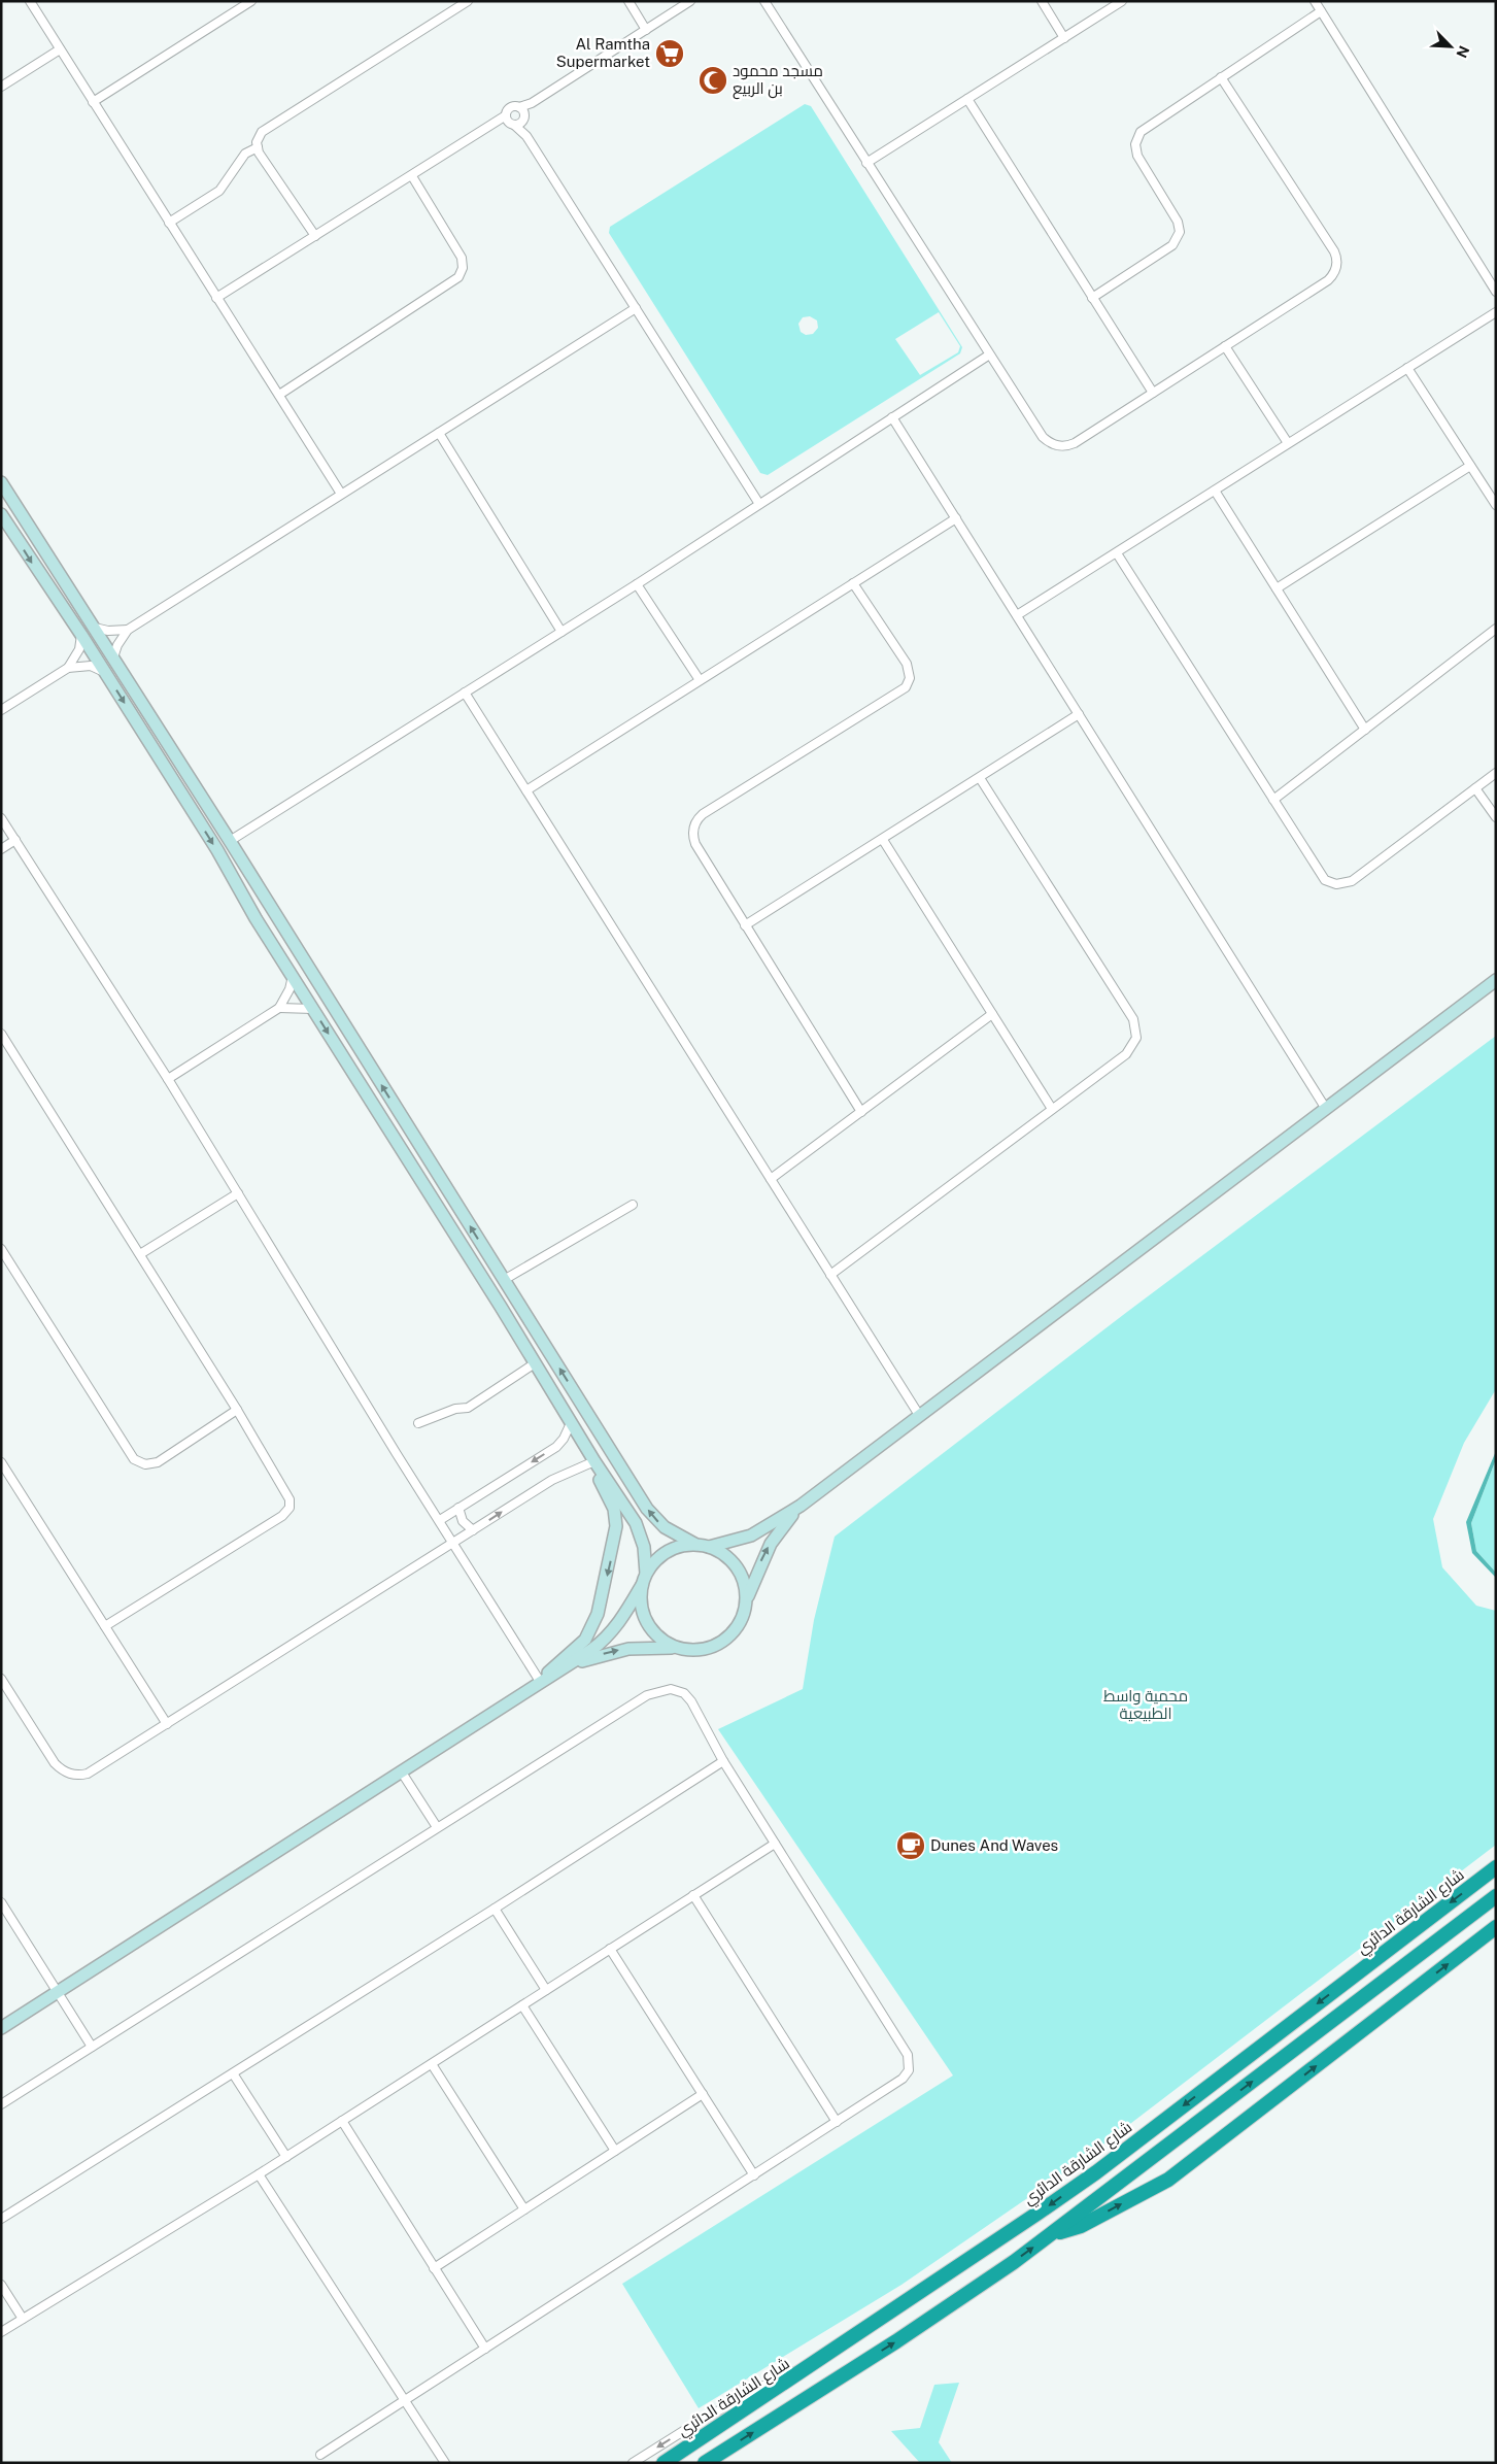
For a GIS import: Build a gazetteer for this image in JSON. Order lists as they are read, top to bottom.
{
  "streets": {
    "highway": ["شارع الشارقة الدائري"]
  },
  "parks": ["محمية واسط الطبيعية"],
  "places": {
    "supermarket": ["Al Ramtha Supermarket"],
    "mosque": ["مسجد محمود بن الربيع"],
    "cafe": ["Dunes And Waves"]
  },
  "north": "bottom right"
}
